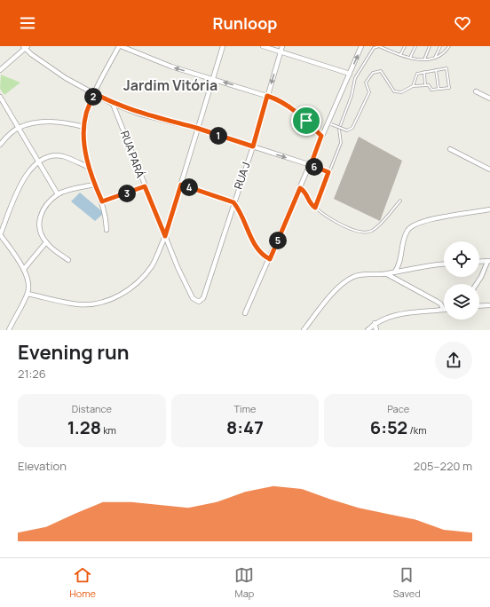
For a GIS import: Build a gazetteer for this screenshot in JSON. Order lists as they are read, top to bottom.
{
  "streets": {
    "street": ["RUA PARÁ", "RUA J"]
  },
  "crossings": [
    ["RUA PARÁ", "RUA J"]
  ],
  "districts": ["Jardim Vitória"],
  "page": {
    "header": "Runloop",
    "pins": [
      "2",
      "1",
      "6",
      "4",
      "3",
      "5"
    ],
    "heading": ["Evening run", "21:26"],
    "stats": [
      ["Distance", "1.28 km"],
      ["Time", "8:47"],
      ["Pace", "6:52 /km"]
    ],
    "chart": ["Elevation", "205–220 m"],
    "tabs": ["Home", "Map", "Saved"]
  }
}
